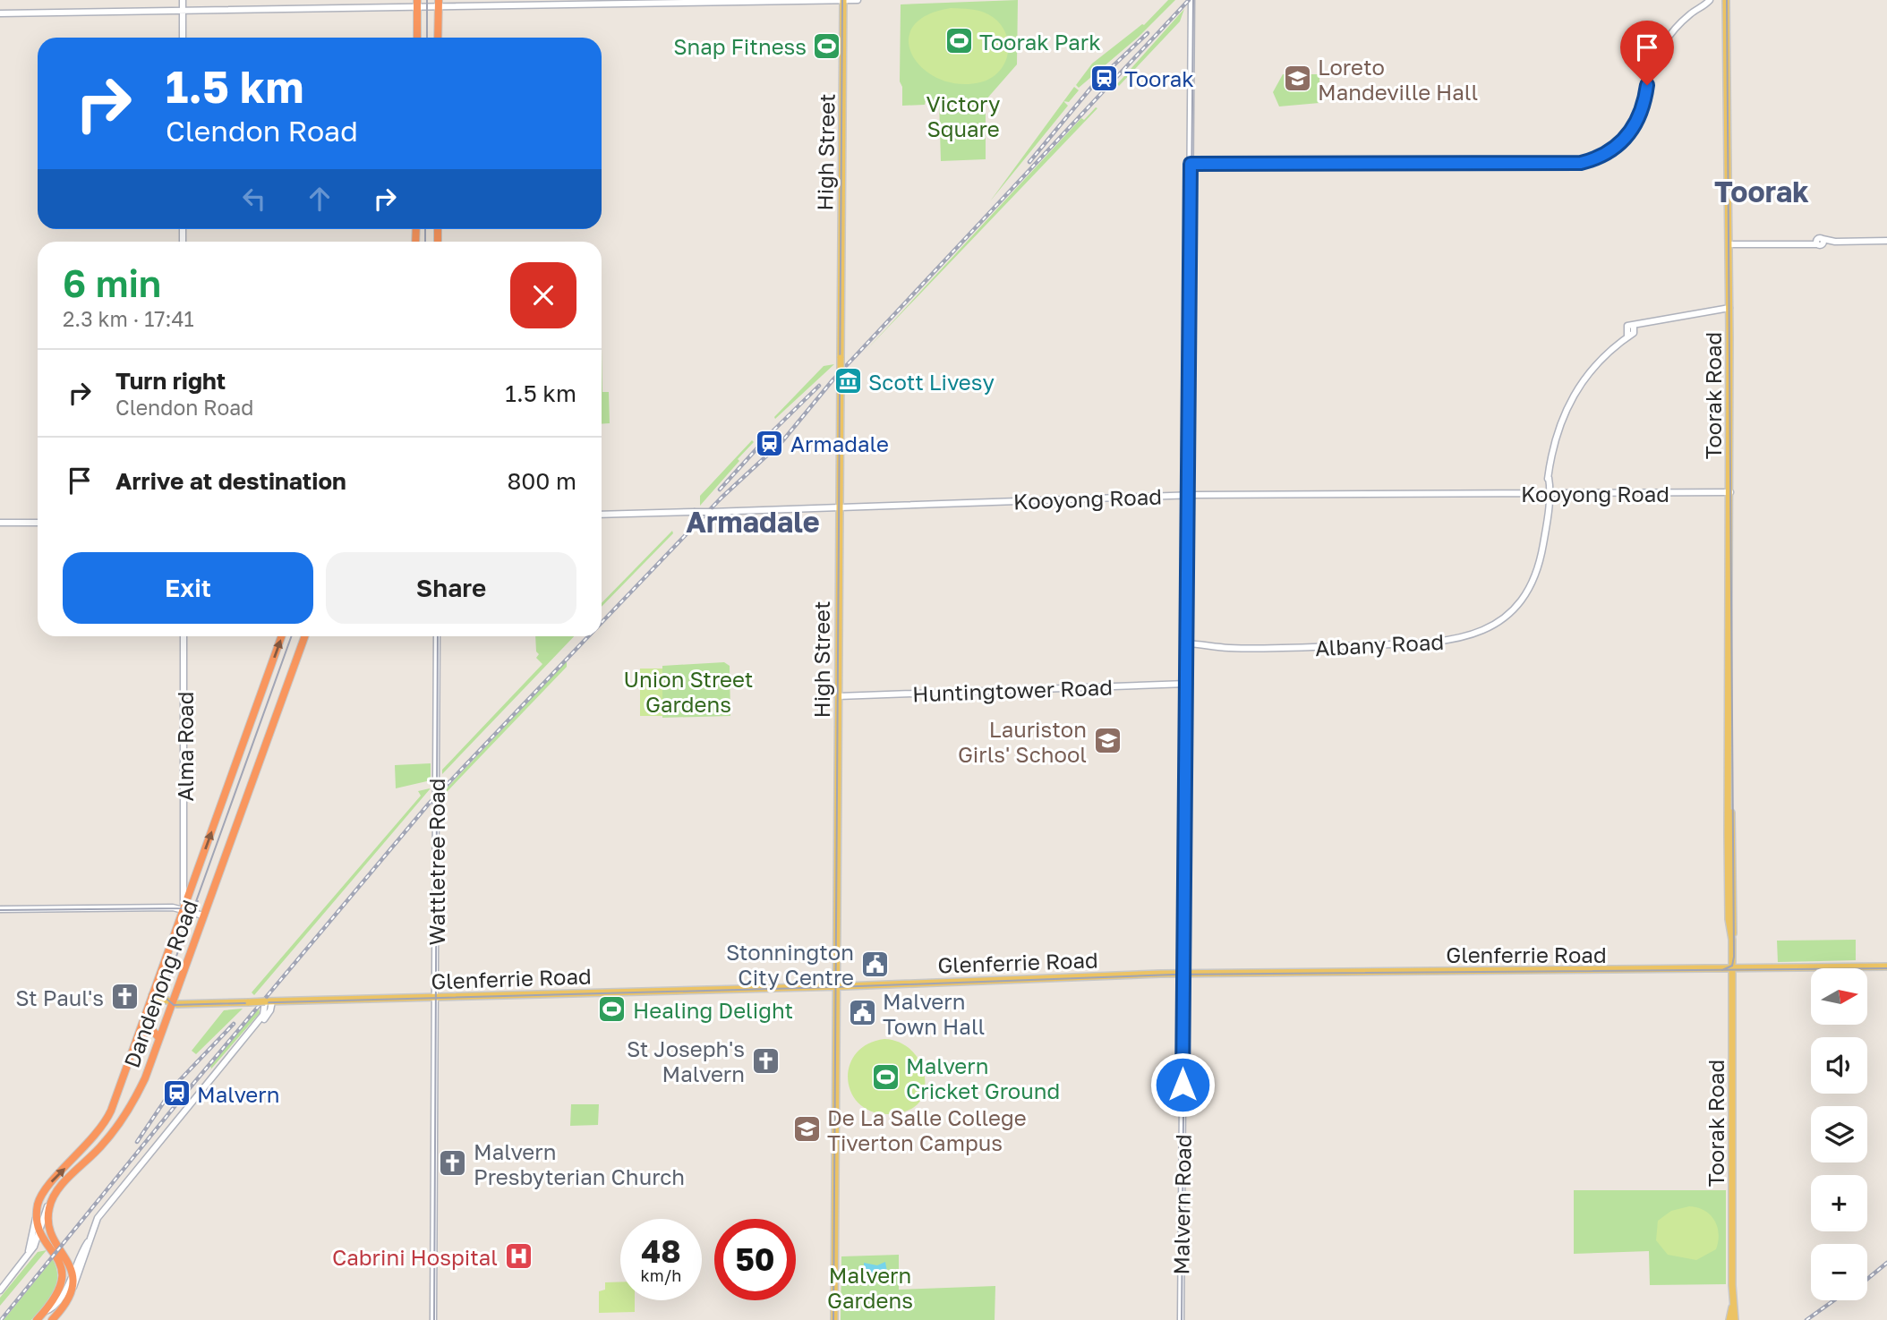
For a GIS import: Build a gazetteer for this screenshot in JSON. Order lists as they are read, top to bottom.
{
  "streets": {
    "highway": ["Dandenong Road"],
    "main road": ["High Street", "Toorak Road", "Glenferrie Road"],
    "street": [
      "Kooyong Road",
      "Albany Road",
      "Huntingtower Road",
      "Alma Road",
      "Wattletree Road",
      "Malvern Road"
    ]
  },
  "crossings": [
    ["High Street", "Kooyong Road"],
    ["High Street", "Huntingtower Road"],
    ["High Street", "Glenferrie Road"],
    ["Toorak Road", "Kooyong Road"],
    ["Toorak Road", "Albany Road"],
    ["Toorak Road", "Glenferrie Road"],
    ["Kooyong Road", "Albany Road"],
    ["Kooyong Road", "Malvern Road"],
    ["Albany Road", "Malvern Road"],
    ["Huntingtower Road", "Malvern Road"],
    ["Alma Road", "Dandenong Road"],
    ["Wattletree Road", "Glenferrie Road"],
    ["Glenferrie Road", "Dandenong Road"],
    ["Glenferrie Road", "Malvern Road"]
  ],
  "districts": ["Toorak", "Armadale"],
  "parks": ["Victory Square", "Union Street Gardens", "Malvern Gardens"],
  "places": {
    "sports": [
      "Toorak Park",
      "Snap Fitness",
      "Healing Delight",
      "Malvern Cricket Ground"
    ],
    "station": ["Toorak", "Armadale", "Malvern"],
    "school or university": ["Loreto Mandeville Hall", "Lauriston Girls' School", "De La Salle College Tiverton Campus"],
    "museum": ["Scott Livesy"],
    "public building": ["Stonnington City Centre", "Malvern Town Hall"],
    "church": ["St Paul's", "St Joseph's Malvern", "Malvern Presbyterian Church"],
    "hospital": ["Cabrini Hospital"]
  },
  "north": "right",
  "page": {
    "turn": ["1.5 km", "Clendon Road"],
    "heading": ["6 min", "2.3 km · 17:41"],
    "list": [
      {
        "name": "Turn right",
        "note": "Clendon Road",
        "value": "1.5 km"
      },
      {
        "name": "Arrive at destination",
        "value": "800 m"
      }
    ],
    "buttons": ["Exit", "Share"],
    "map_buttons": ["+", "−"],
    "speed": "48 km/h",
    "limit": "50"
  }
}
